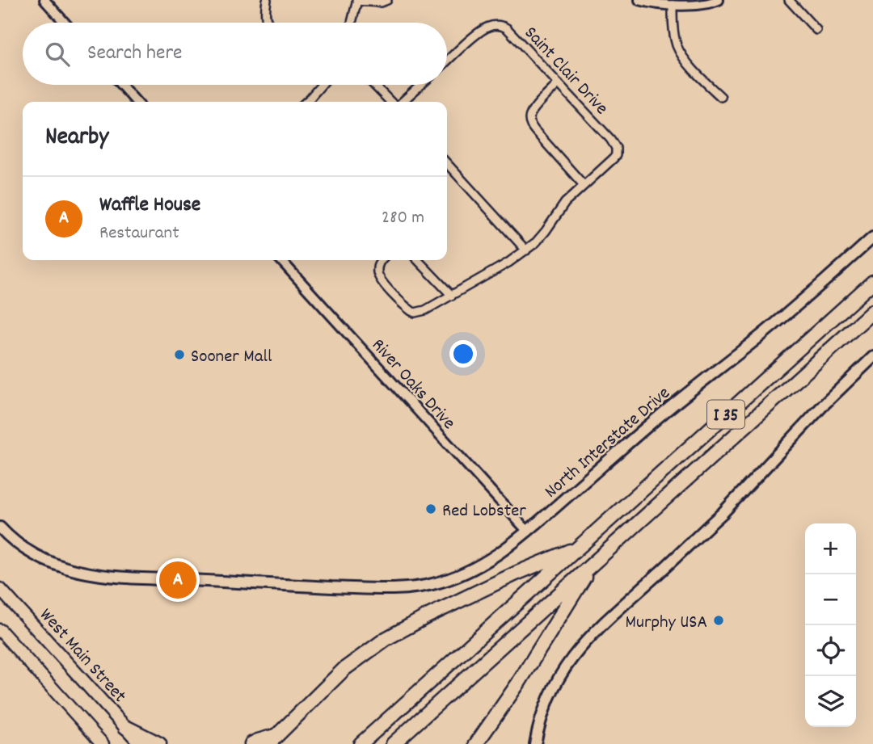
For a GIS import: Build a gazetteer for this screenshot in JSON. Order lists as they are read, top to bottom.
{
  "streets": {
    "highway": ["I 35"],
    "main road": ["North Interstate Drive", "West Main Street"],
    "street": ["Saint Clair Drive", "River Oaks Drive"]
  },
  "crossings": [
    ["River Oaks Drive", "North Interstate Drive"]
  ],
  "places": ["Sooner Mall", "Red Lobster", "Murphy USA"],
  "page": {
    "search": "Search here",
    "heading": "Nearby",
    "list": [
      {
        "mark": "A",
        "name": "Waffle House",
        "note": "Restaurant",
        "value": "280 m"
      }
    ],
    "map_buttons": ["+", "−"],
    "pins": "A"
  }
}
